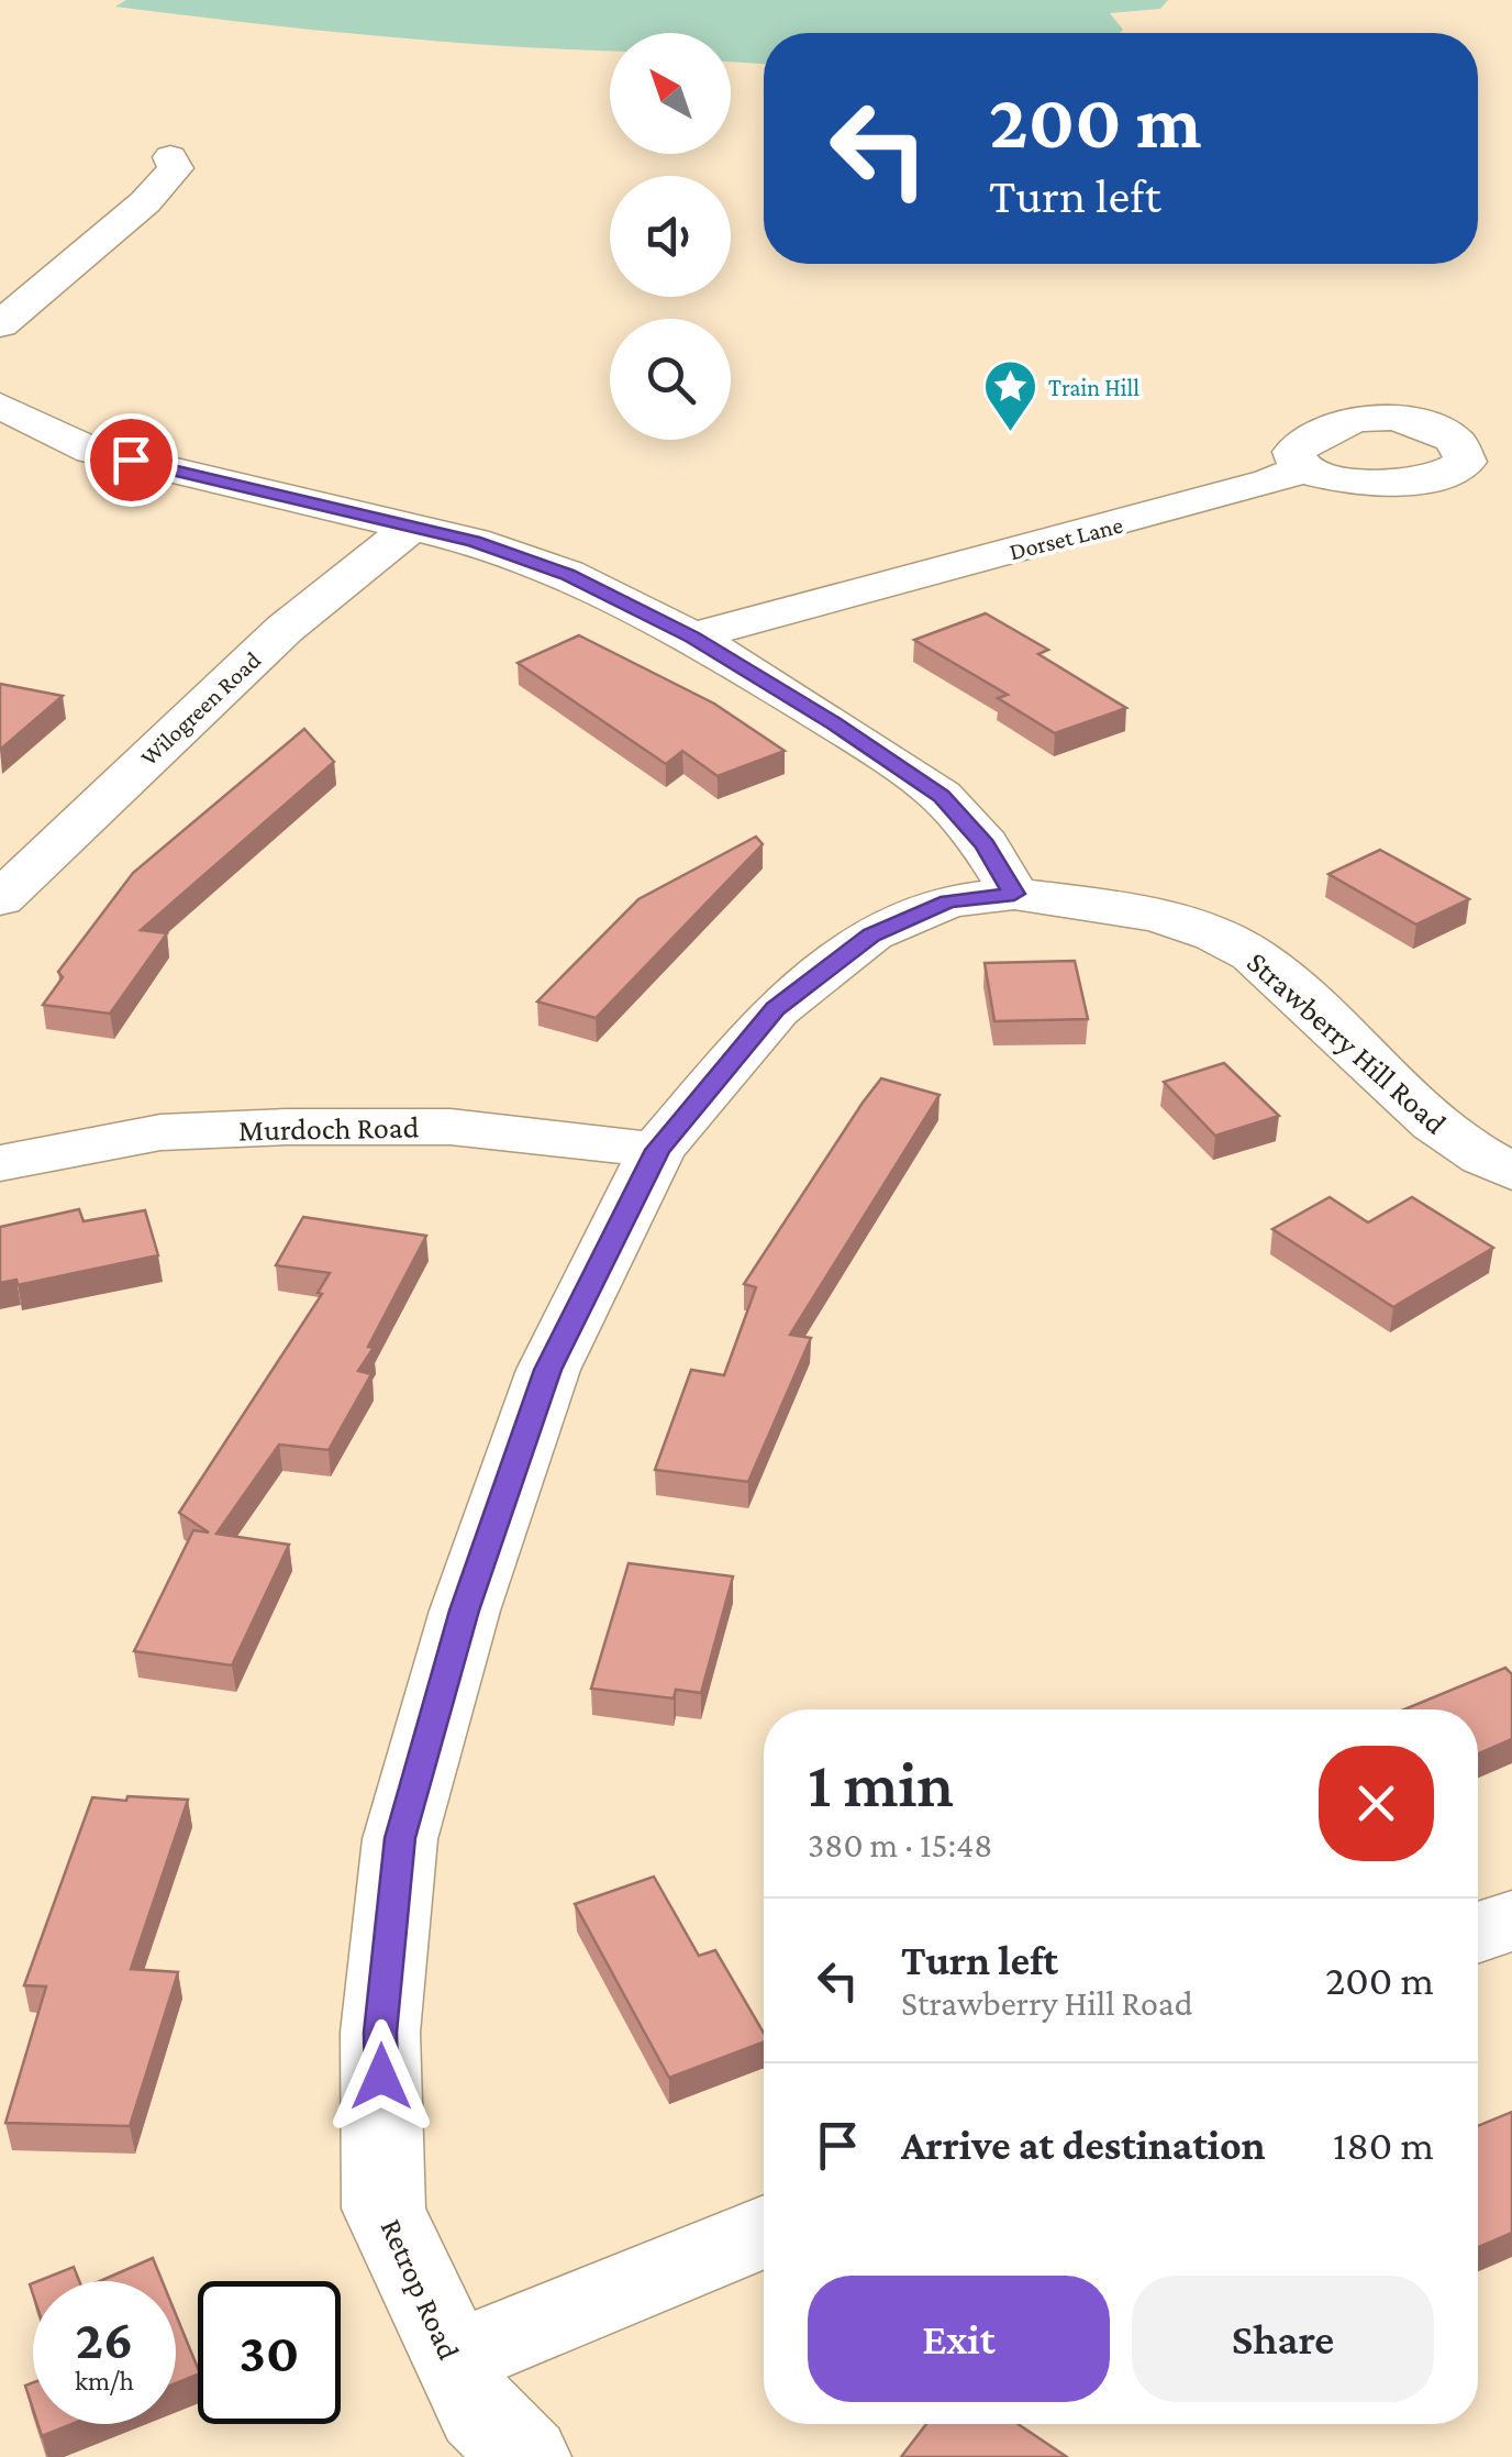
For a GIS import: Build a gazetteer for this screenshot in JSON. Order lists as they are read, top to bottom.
{
  "streets": {
    "street": [
      "Dorset Lane",
      "Wilogreen Road",
      "Strawberry Hill Road",
      "Murdoch Road",
      "Retrop Road"
    ]
  },
  "crossings": [
    ["Strawberry Hill Road", "Retrop Road"],
    ["Murdoch Road", "Retrop Road"]
  ],
  "places": {
    "place": ["Train Hill"]
  },
  "north": "top left",
  "page": {
    "turn": ["200 m", "Turn left"],
    "heading": ["1 min", "380 m · 15:48"],
    "list": [
      {
        "name": "Turn left",
        "note": "Strawberry Hill Road",
        "value": "200 m"
      },
      {
        "name": "Arrive at destination",
        "value": "180 m"
      }
    ],
    "buttons": ["Exit", "Share"],
    "speed": "26 km/h",
    "limit": "30"
  }
}
